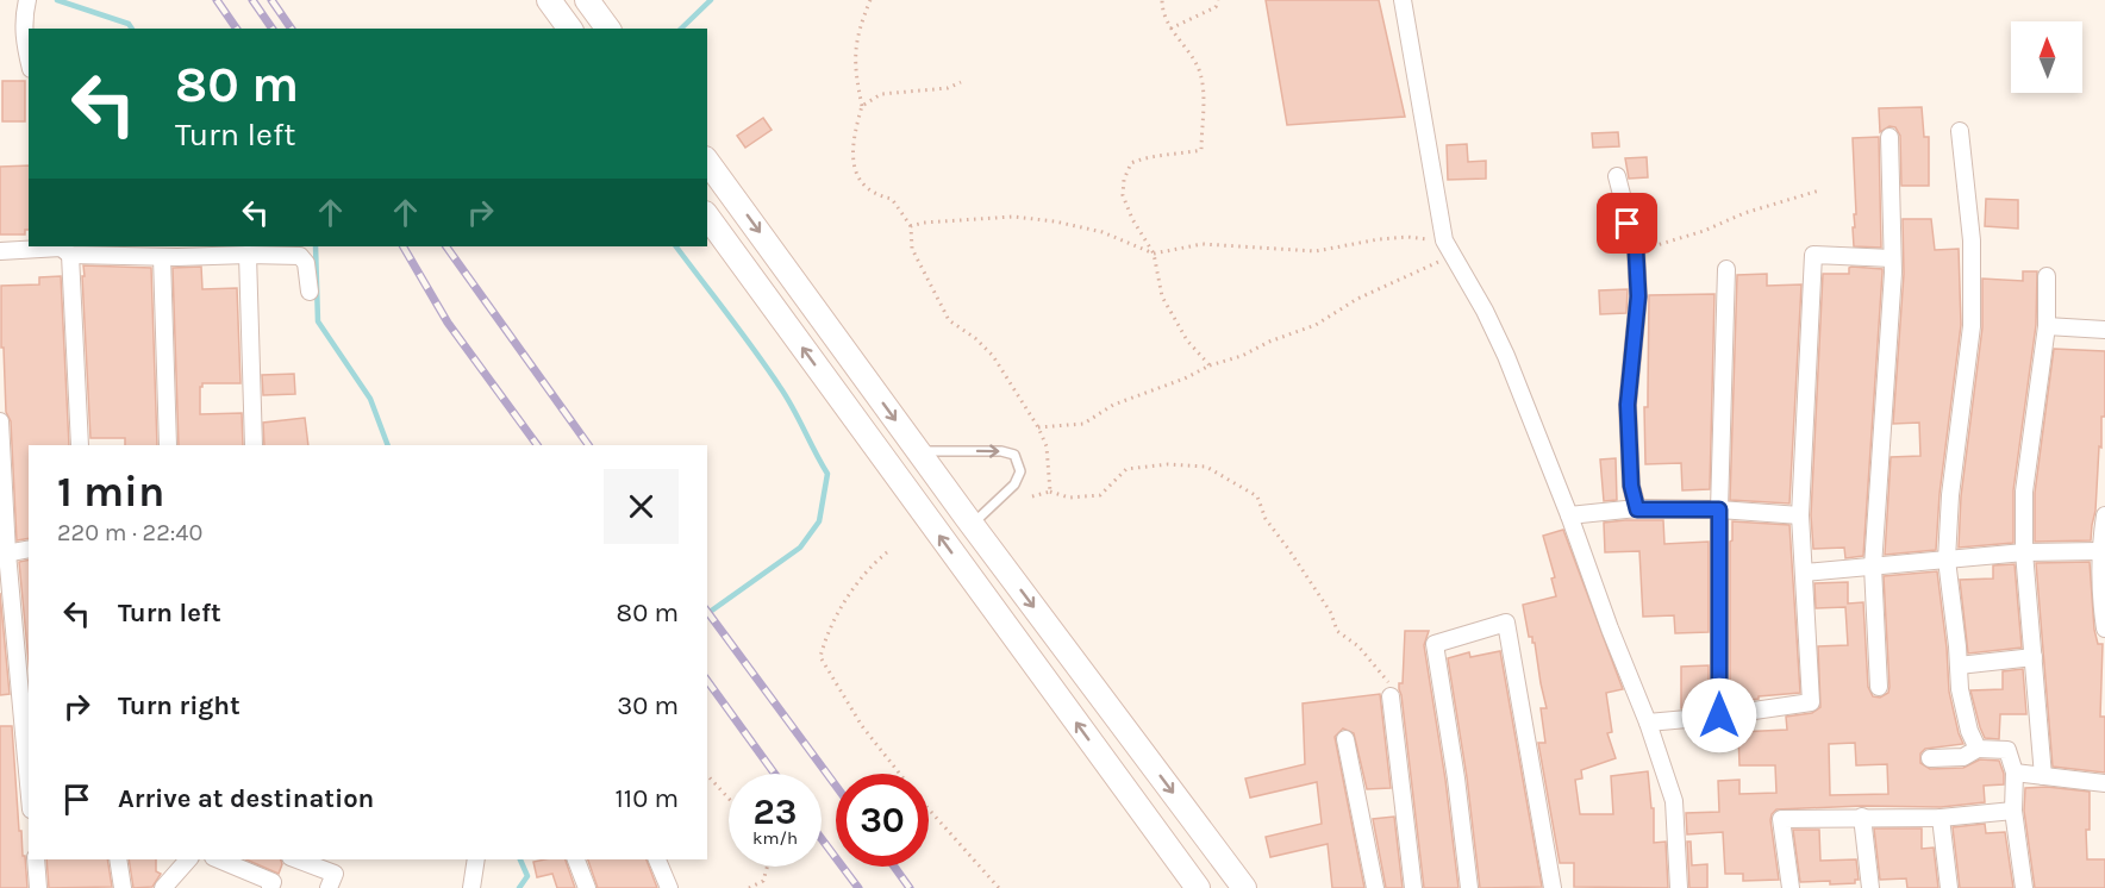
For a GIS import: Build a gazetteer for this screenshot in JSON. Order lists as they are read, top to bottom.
{
  "north": "top",
  "page": {
    "turn": ["80 m", "Turn left"],
    "heading": ["1 min", "220 m · 22:40"],
    "list": [
      {
        "name": "Turn left",
        "value": "80 m"
      },
      {
        "name": "Turn right",
        "value": "30 m"
      },
      {
        "name": "Arrive at destination",
        "value": "110 m"
      }
    ],
    "speed": "23 km/h",
    "limit": "30"
  }
}
